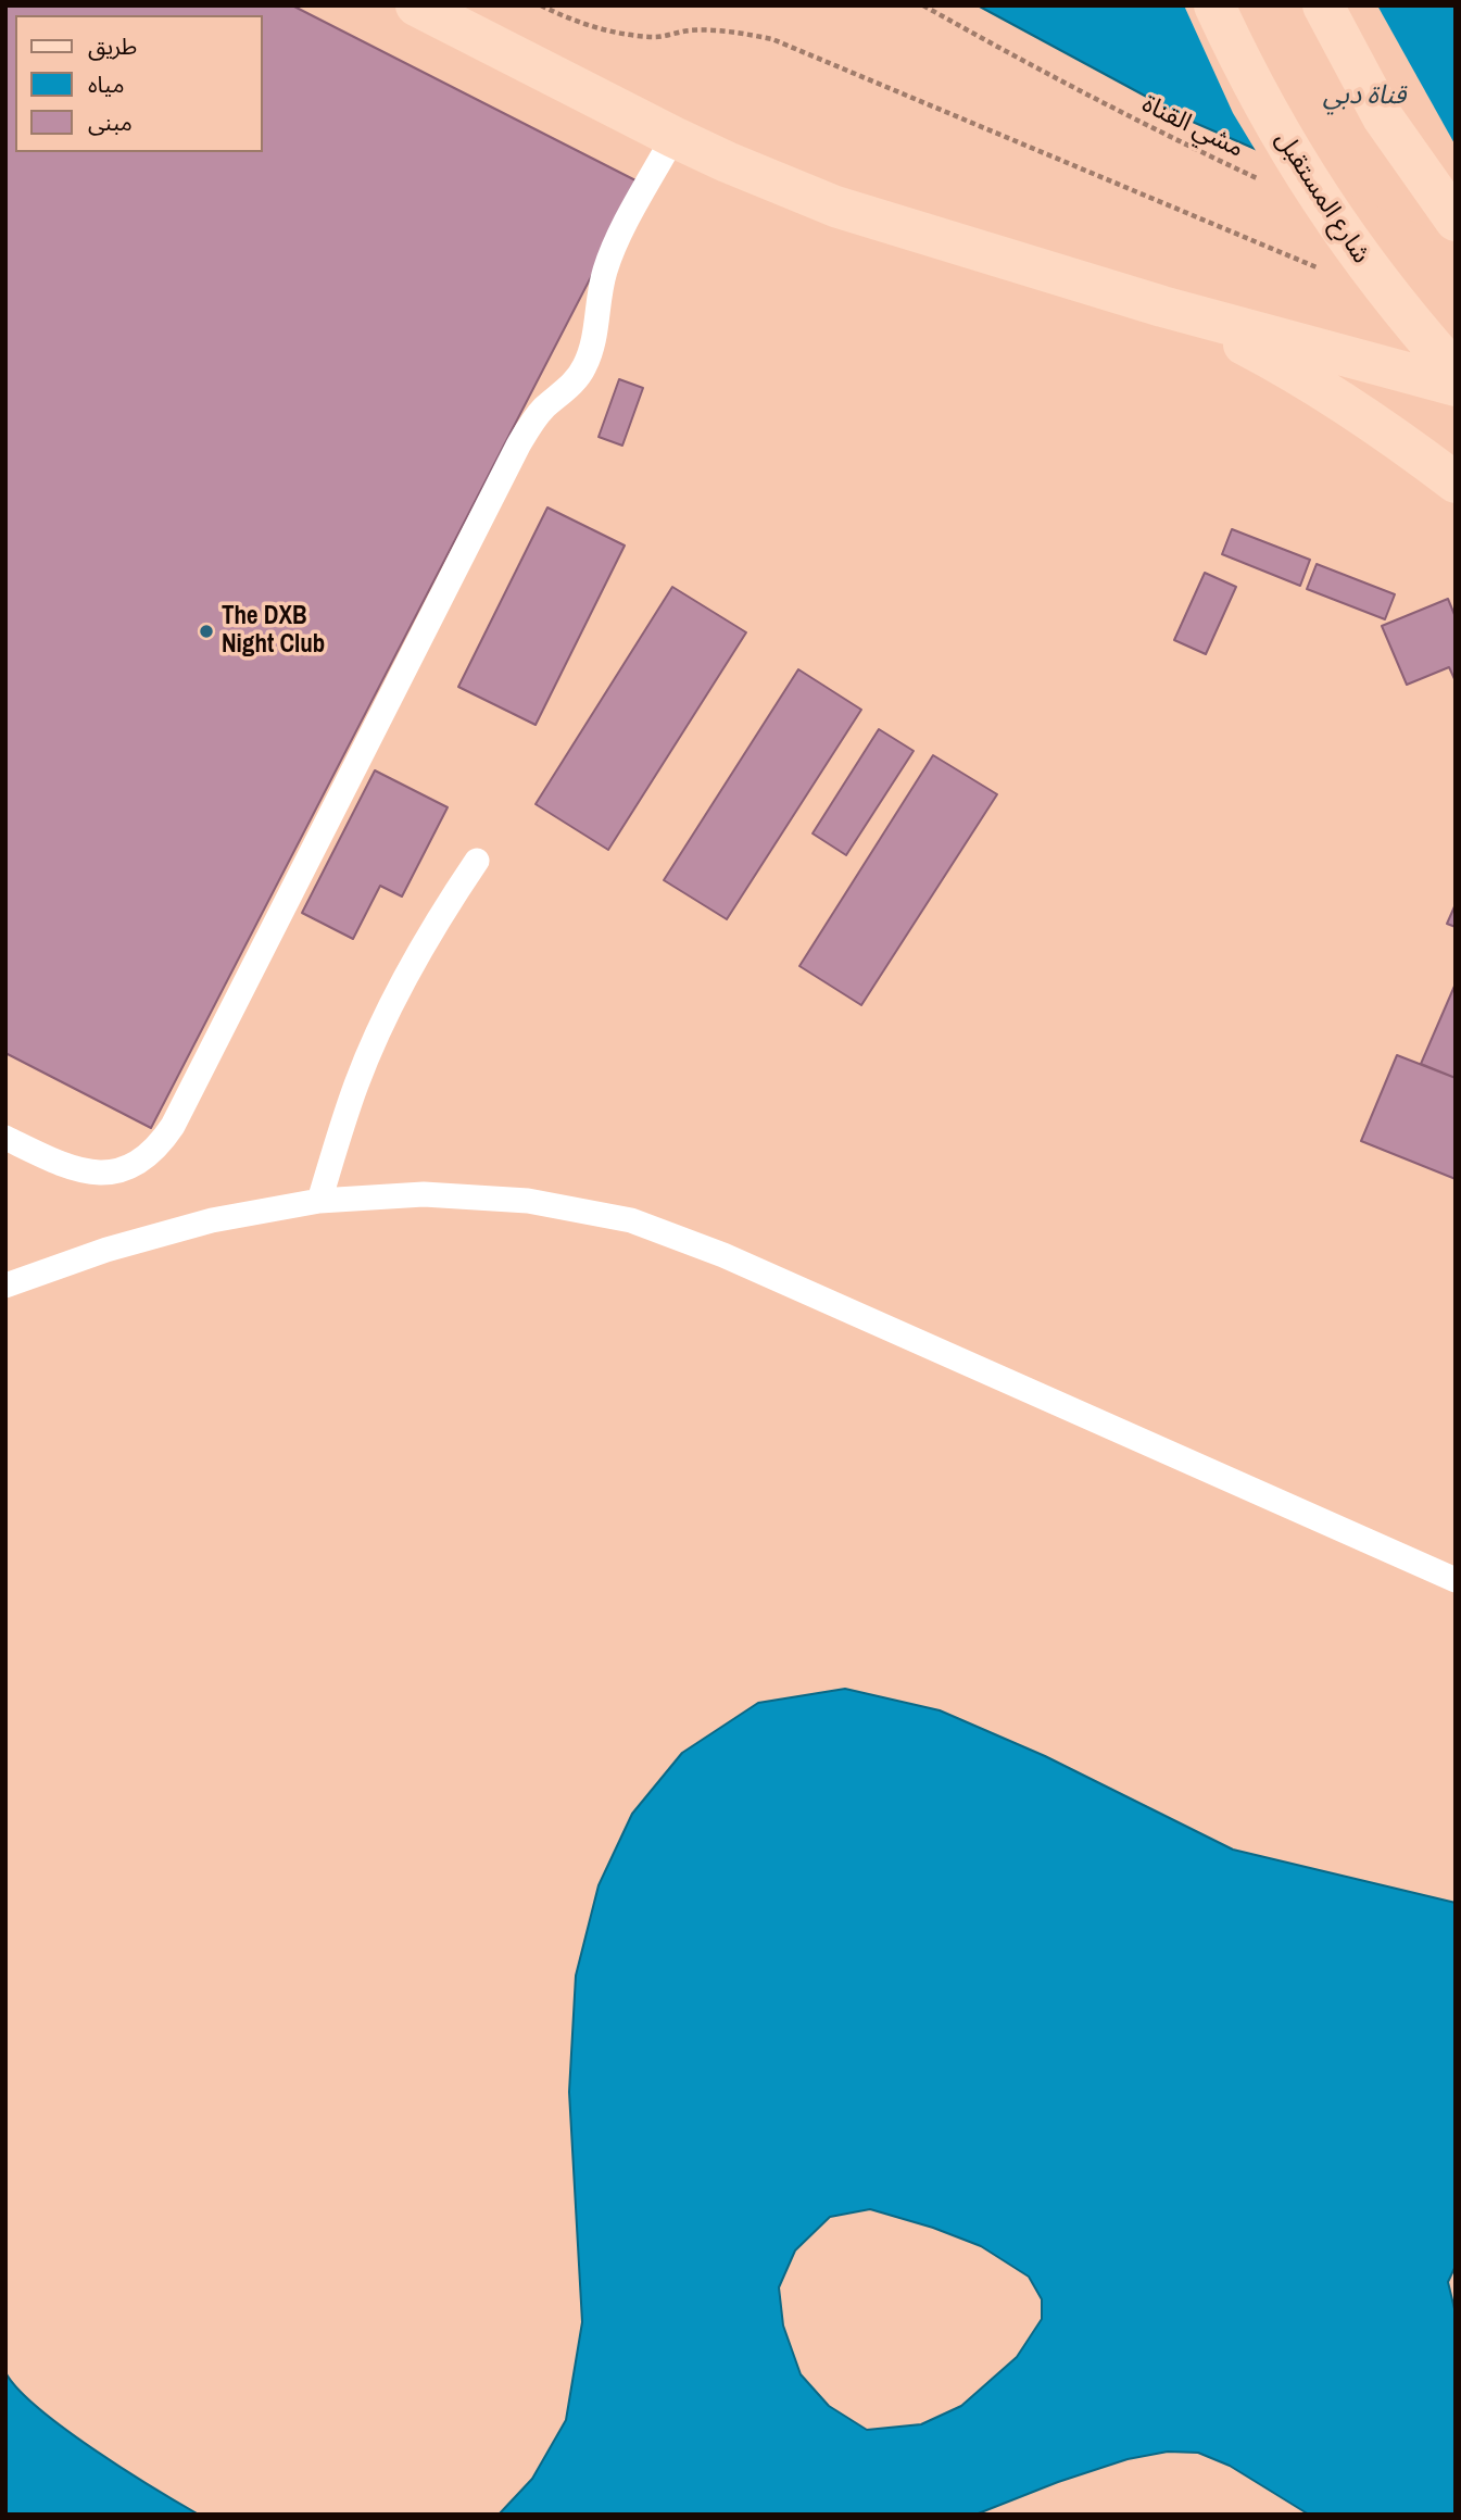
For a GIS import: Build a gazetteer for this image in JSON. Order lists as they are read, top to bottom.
{
  "streets": {
    "street": ["شارع المستقبل"],
    "path": ["مشي القناة"]
  },
  "water": ["قناة دبي"],
  "places": ["The DXB Night Club"],
  "legend": ["طريق", "مياه", "مبنى"]
}
